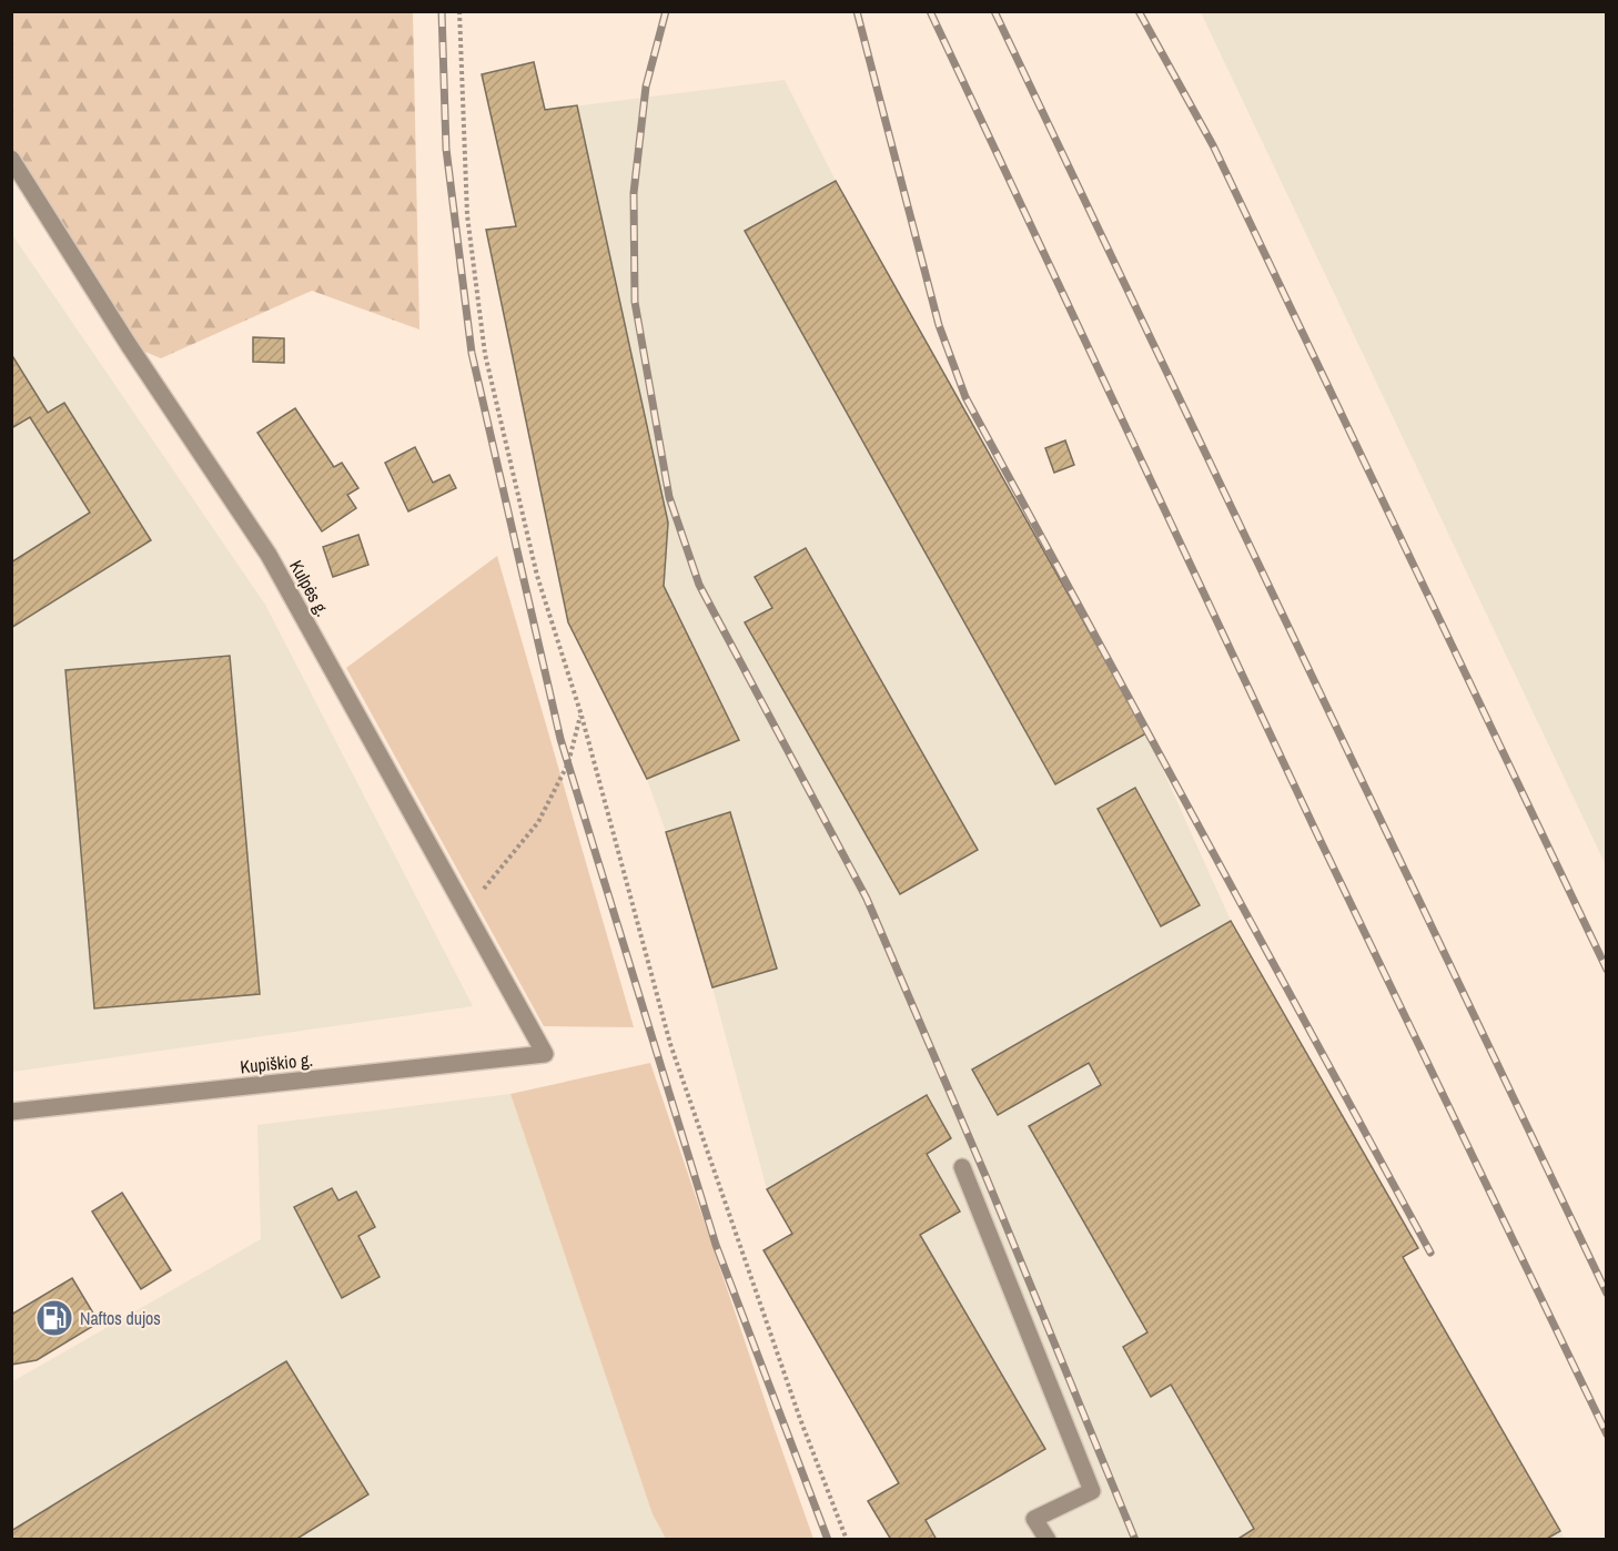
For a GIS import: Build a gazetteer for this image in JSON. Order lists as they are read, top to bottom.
{
  "streets": {
    "street": ["Kulpės g.", "Kupiškio g."]
  },
  "crossings": [
    ["Kulpės g.", "Kupiškio g."]
  ],
  "places": {
    "fuel station": ["Naftos dujos"]
  }
}
